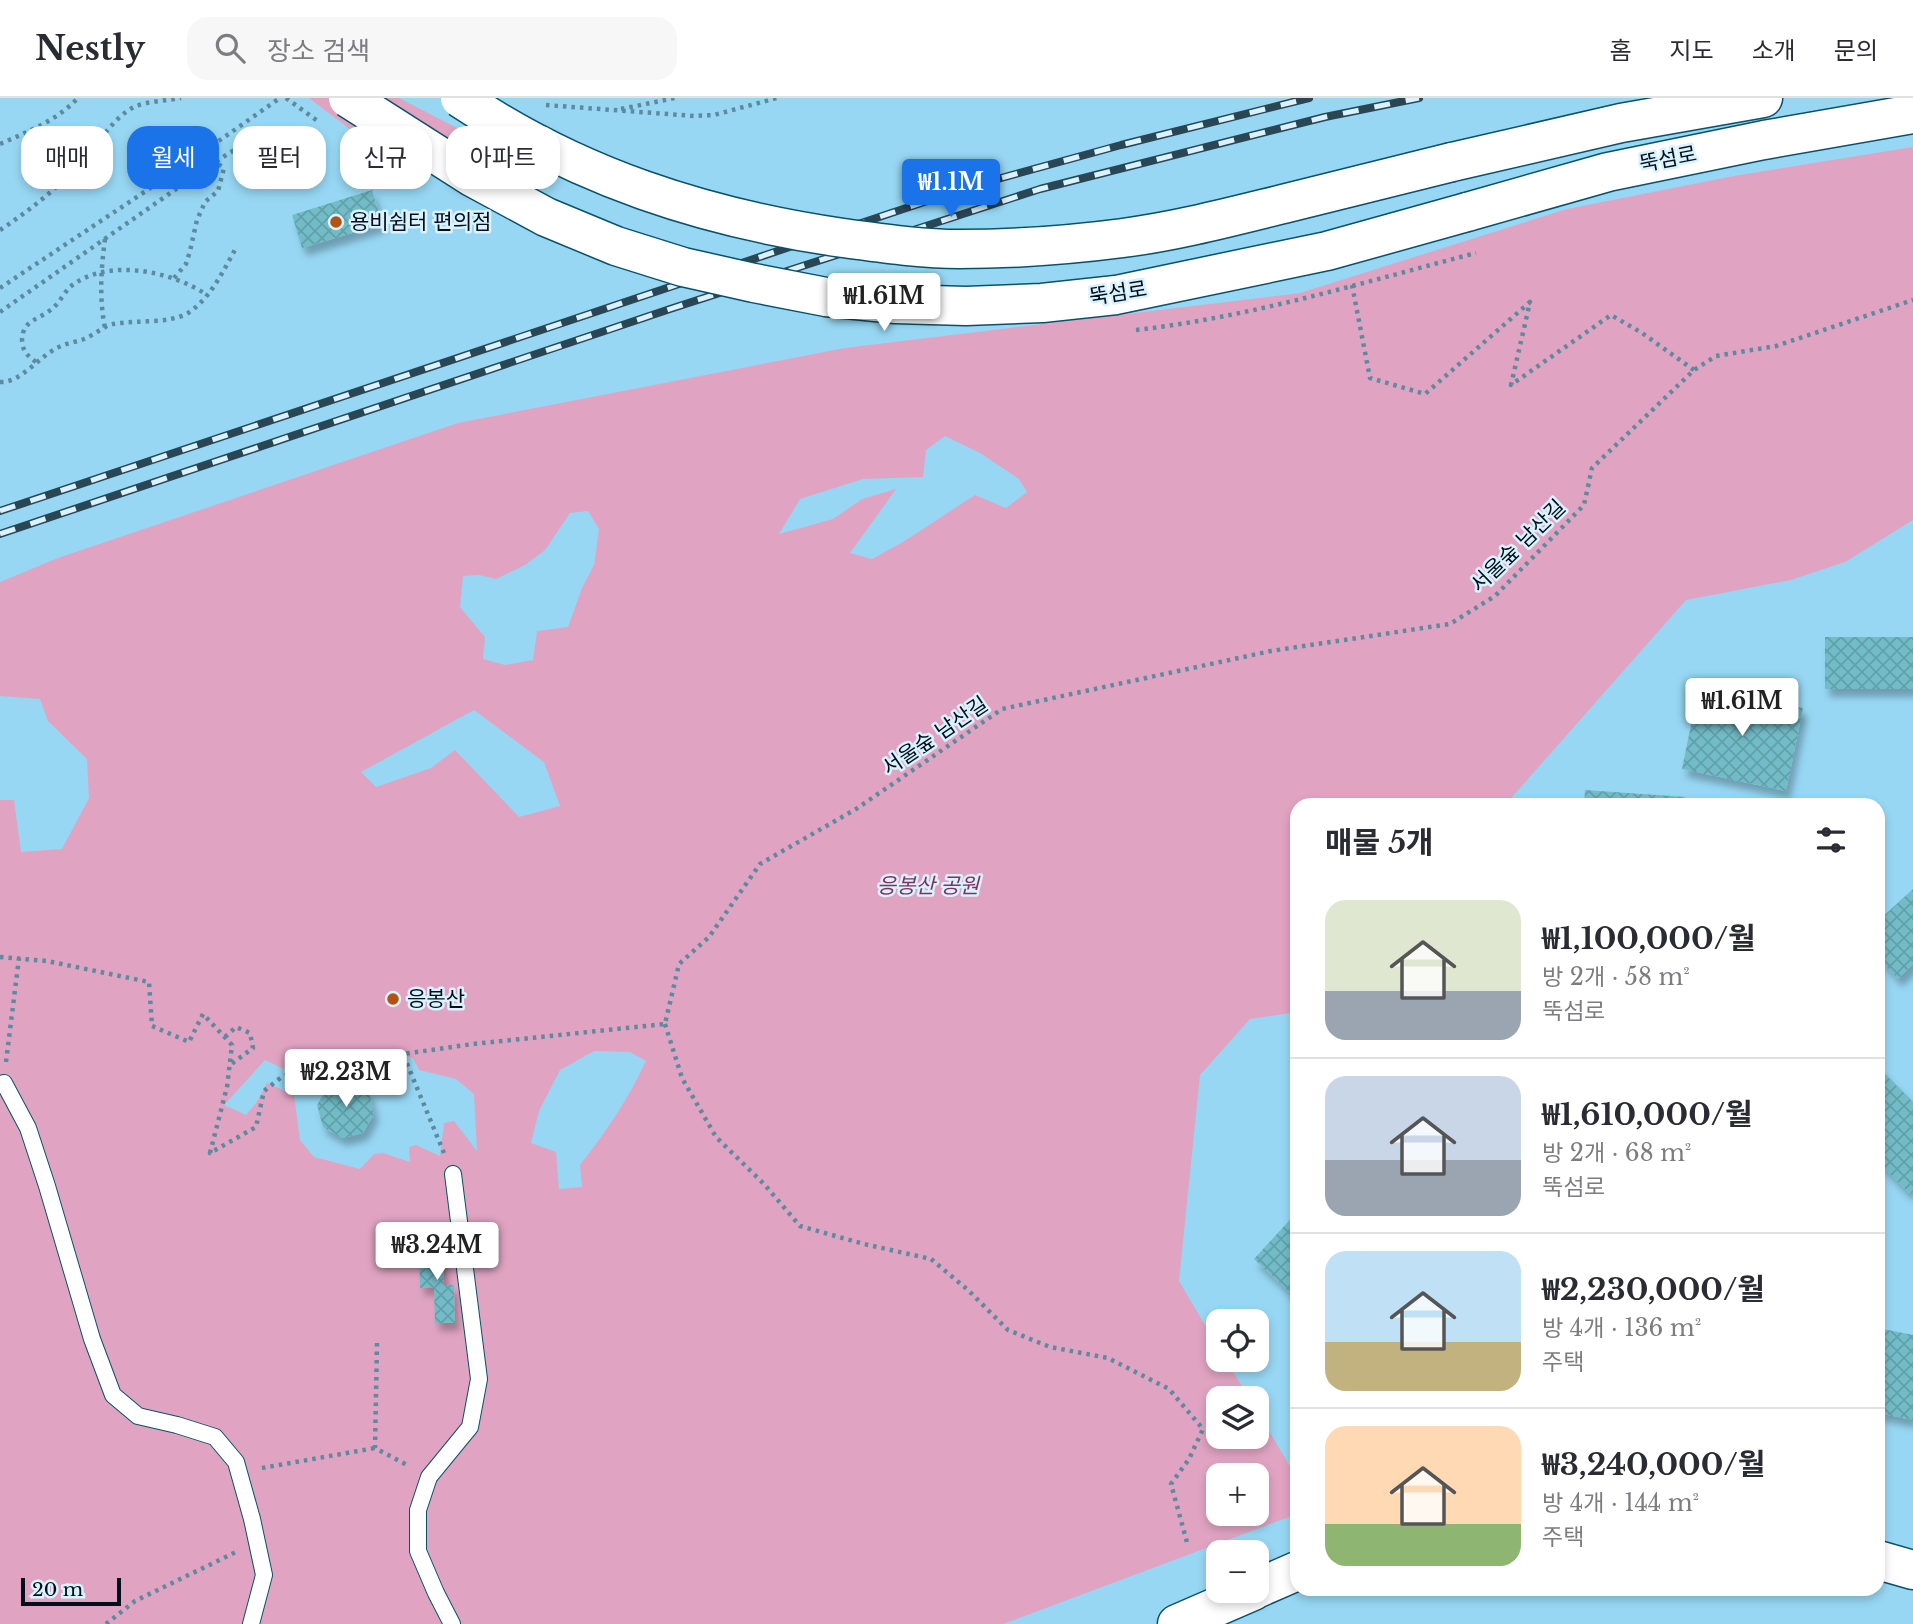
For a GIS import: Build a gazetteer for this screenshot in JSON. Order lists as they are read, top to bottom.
{
  "streets": {
    "main road": ["뚝섬로"],
    "path": ["서울숲 남산길"]
  },
  "parks": ["응봉산 공원"],
  "places": ["용비쉼터 편의점", "응봉산"],
  "scale_bar": "20 m",
  "page": {
    "header": "Nestly",
    "search": "장소 검색",
    "nav": [
      "홈",
      "지도",
      "소개",
      "문의"
    ],
    "chip": [
      "매매",
      "월세",
      "필터",
      "신규",
      "아파트"
    ],
    "price": [
      "₩1.1M",
      "₩1.61M",
      "₩1.61M",
      "₩2.23M",
      "₩3.24M"
    ],
    "heading": "매물 5개",
    "list": [
      {
        "name": "₩1,100,000/월",
        "note": "방 2개 · 58 m² · 뚝섬로"
      },
      {
        "name": "₩1,610,000/월",
        "note": "방 2개 · 68 m² · 뚝섬로"
      },
      {
        "name": "₩2,230,000/월",
        "note": "방 4개 · 136 m² · 주택"
      },
      {
        "name": "₩3,240,000/월",
        "note": "방 4개 · 144 m² · 주택"
      }
    ],
    "map_buttons": ["+", "−"],
    "scale": "20 m"
  }
}
